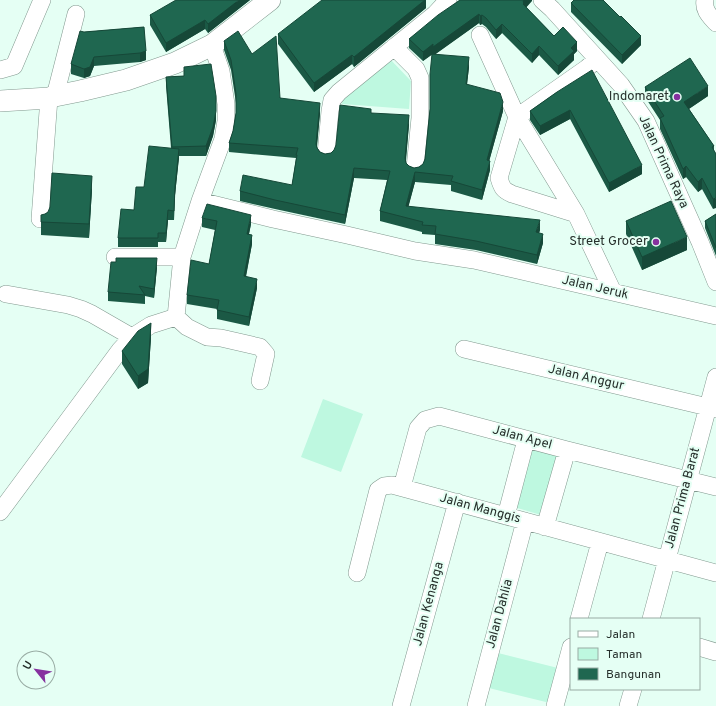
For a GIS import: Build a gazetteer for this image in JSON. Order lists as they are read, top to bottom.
{
  "streets": {
    "street": [
      "Jalan Prima Raya",
      "Jalan Jeruk",
      "Jalan Anggur",
      "Jalan Apel",
      "Jalan Prima Barat",
      "Jalan Manggis",
      "Jalan Kenanga",
      "Jalan Dahlia"
    ]
  },
  "crossings": [
    ["Jalan Anggur", "Jalan Prima Barat"],
    ["Jalan Apel", "Jalan Prima Barat"],
    ["Jalan Apel", "Jalan Manggis"],
    ["Jalan Prima Barat", "Jalan Manggis"],
    ["Jalan Manggis", "Jalan Kenanga"],
    ["Jalan Manggis", "Jalan Dahlia"]
  ],
  "places": ["Indomaret", "Street Grocer"],
  "legend": ["Jalan", "Taman", "Bangunan"],
  "north": "top left"
}
